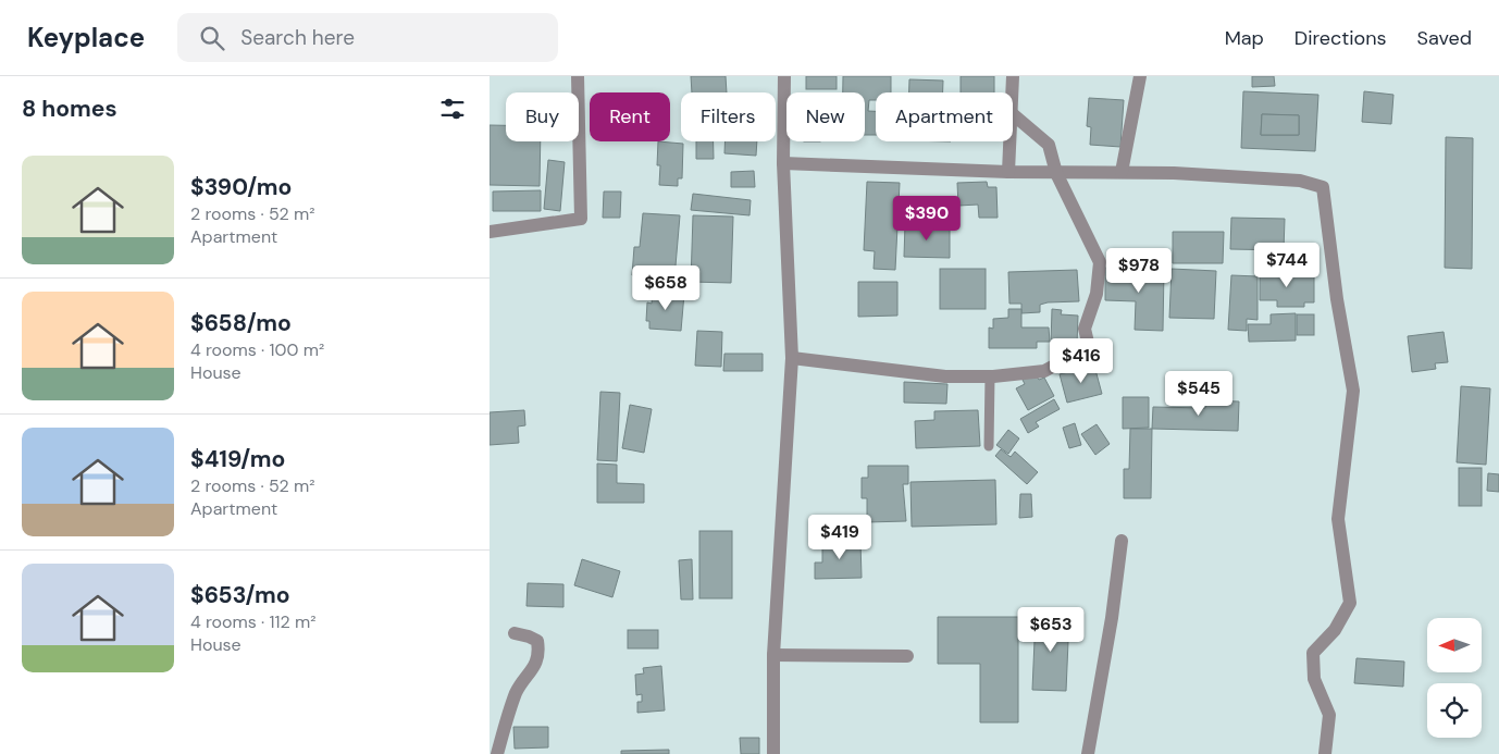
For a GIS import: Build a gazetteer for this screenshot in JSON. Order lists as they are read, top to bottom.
{
  "north": "left",
  "page": {
    "header": "Keyplace",
    "search": "Search here",
    "nav": ["Map", "Directions", "Saved"],
    "heading": "8 homes",
    "chip": [
      "Buy",
      "Rent",
      "Filters",
      "New",
      "Apartment"
    ],
    "list": [
      {
        "name": "$390/mo",
        "note": "2 rooms · 52 m² · Apartment"
      },
      {
        "name": "$658/mo",
        "note": "4 rooms · 100 m² · House"
      },
      {
        "name": "$419/mo",
        "note": "2 rooms · 52 m² · Apartment"
      },
      {
        "name": "$653/mo",
        "note": "4 rooms · 112 m² · House"
      }
    ],
    "price": [
      "$390",
      "$744",
      "$978",
      "$658",
      "$416",
      "$545",
      "$419",
      "$653"
    ]
  }
}
